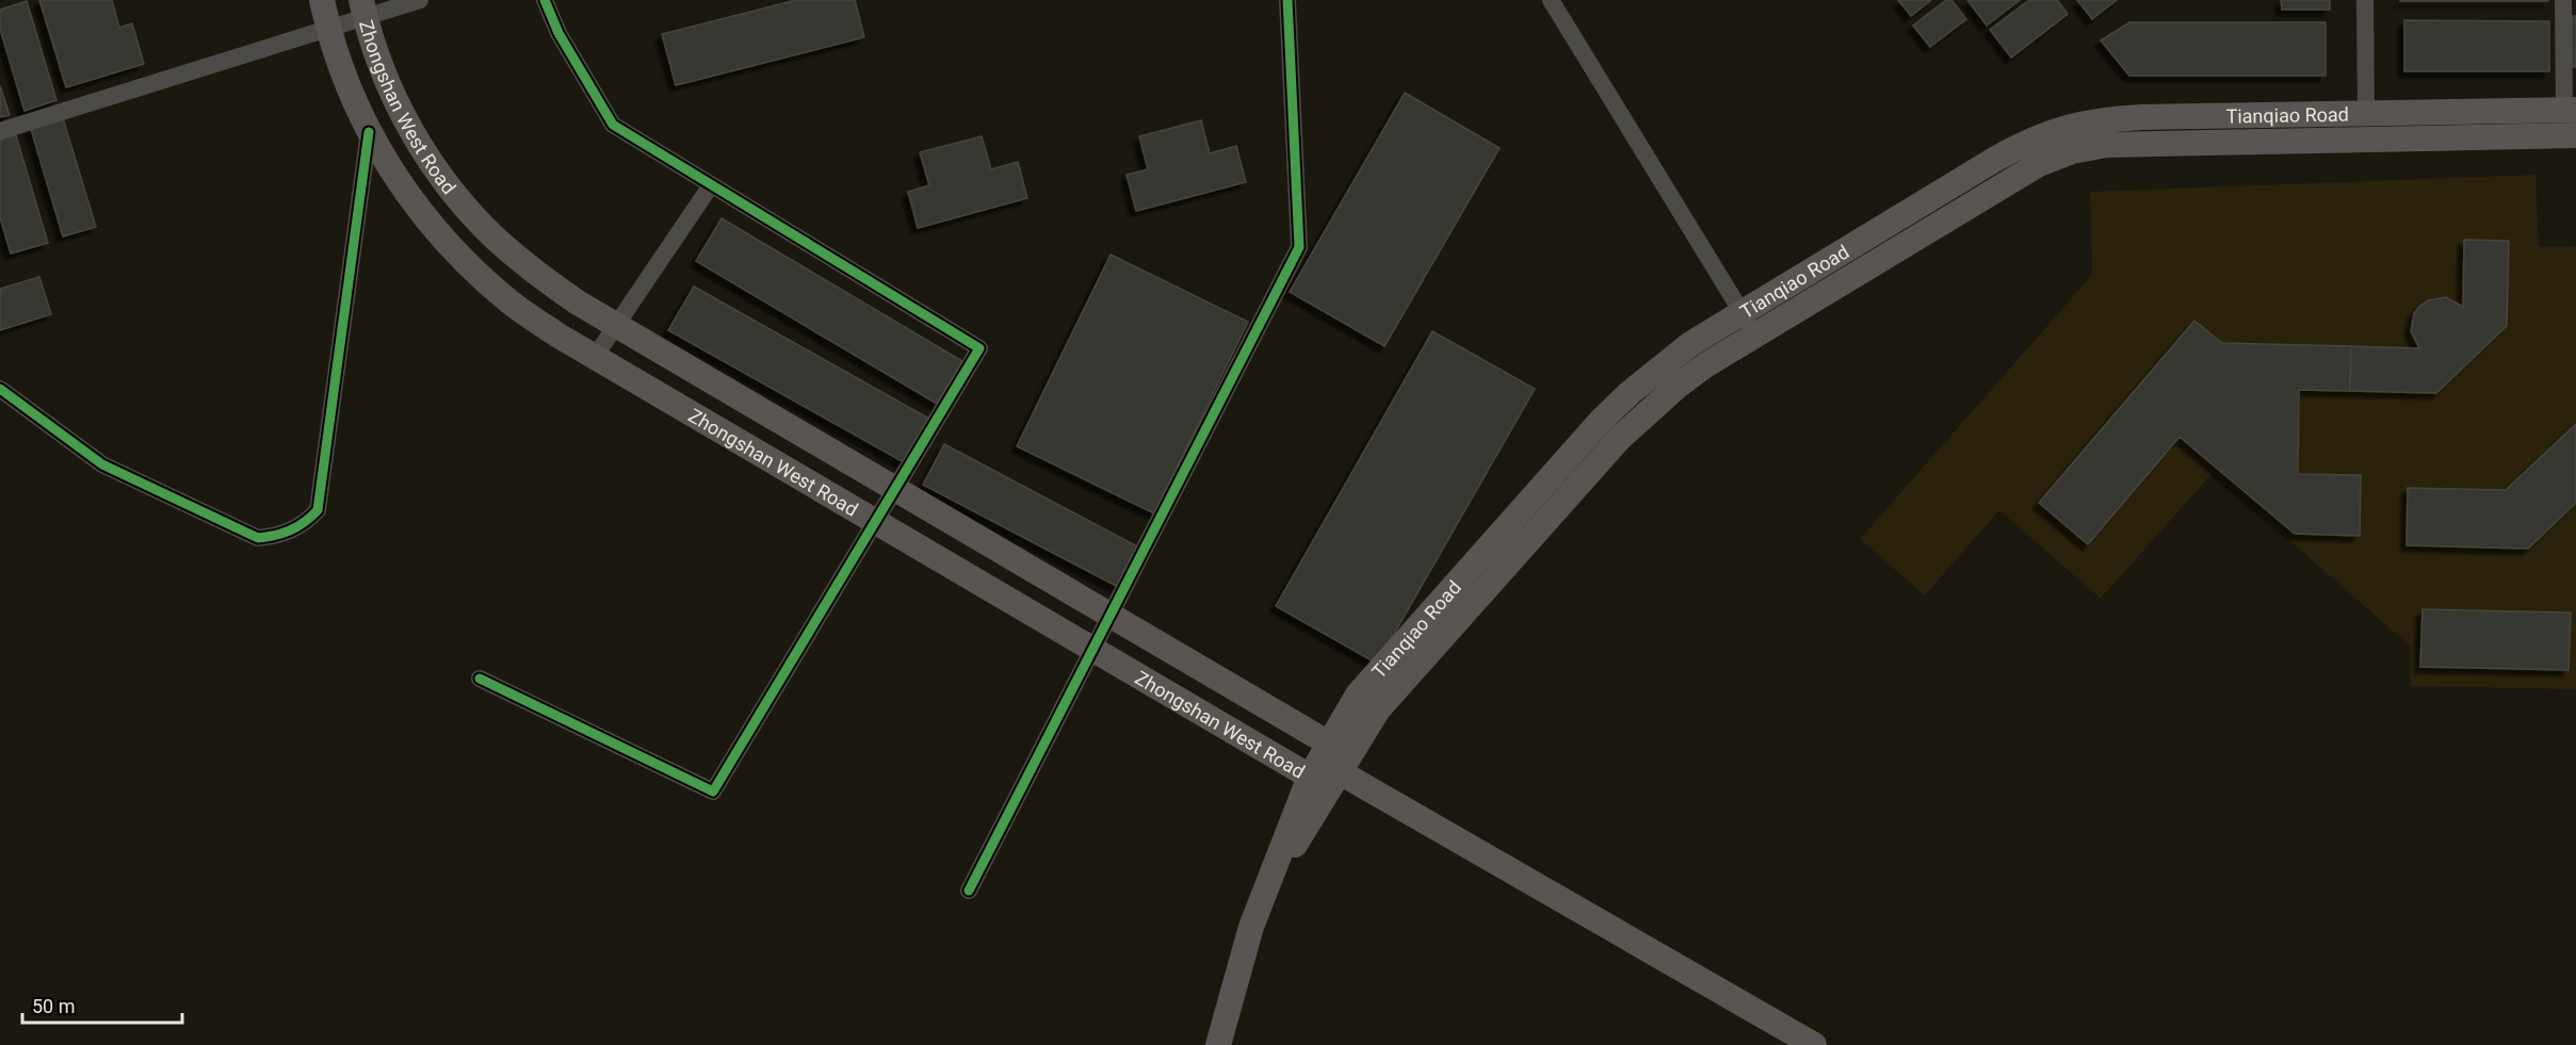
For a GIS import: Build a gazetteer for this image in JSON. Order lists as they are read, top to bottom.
{
  "streets": {
    "main road": ["Zhongshan West Road", "Tianqiao Road"]
  },
  "crossings": [
    ["Zhongshan West Road", "Tianqiao Road"]
  ],
  "scale_bar": "50 m"
}
